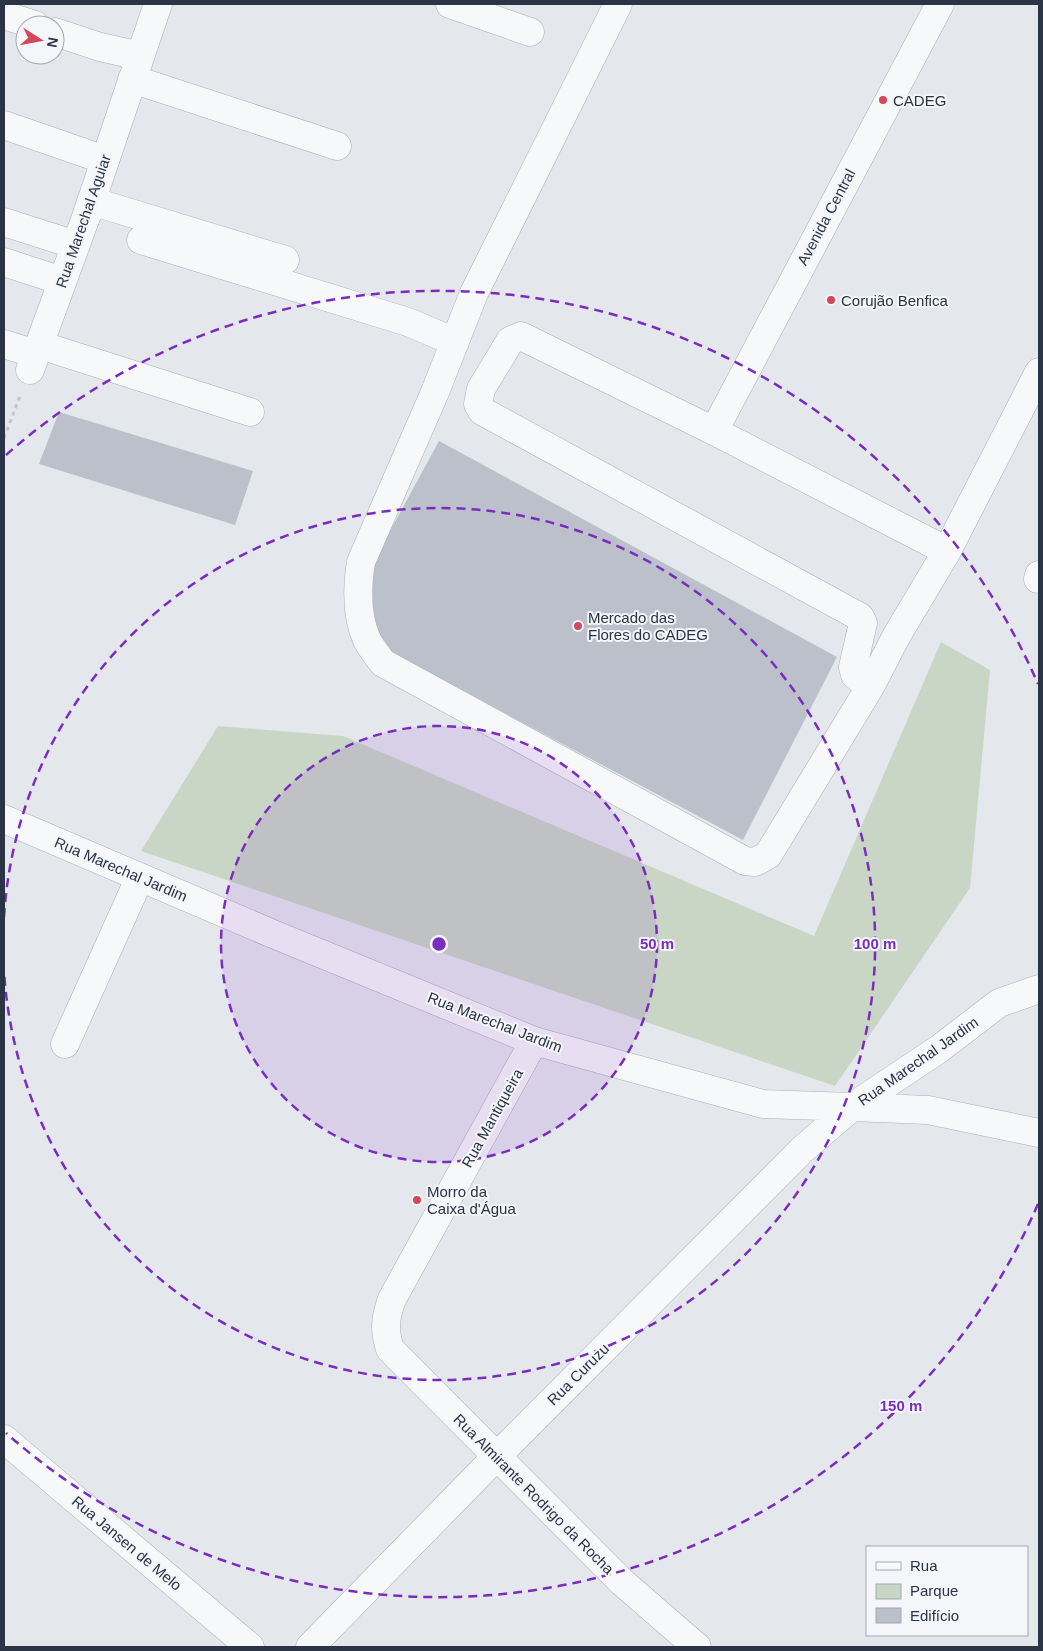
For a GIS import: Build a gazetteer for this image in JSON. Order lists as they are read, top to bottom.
{
  "streets": {
    "street": [
      "Avenida Central",
      "Rua Marechal Aguiar",
      "Rua Marechal Jardim",
      "Rua Mantiqueira",
      "Rua Curuzu",
      "Rua Almirante Rodrigo da Rocha",
      "Rua Jansen de Melo"
    ]
  },
  "crossings": [
    ["Rua Marechal Jardim", "Rua Mantiqueira"],
    ["Rua Marechal Jardim", "Rua Curuzu"],
    ["Rua Mantiqueira", "Rua Almirante Rodrigo da Rocha"],
    ["Rua Curuzu", "Rua Almirante Rodrigo da Rocha"]
  ],
  "places": [
    "CADEG",
    "Corujão Benfica",
    "Mercado das Flores do CADEG",
    "Morro da Caixa d'Água"
  ],
  "legend": ["Rua", "Parque", "Edifício"],
  "north": "right",
  "rings": ["50 m", "100 m", "150 m"]
}
